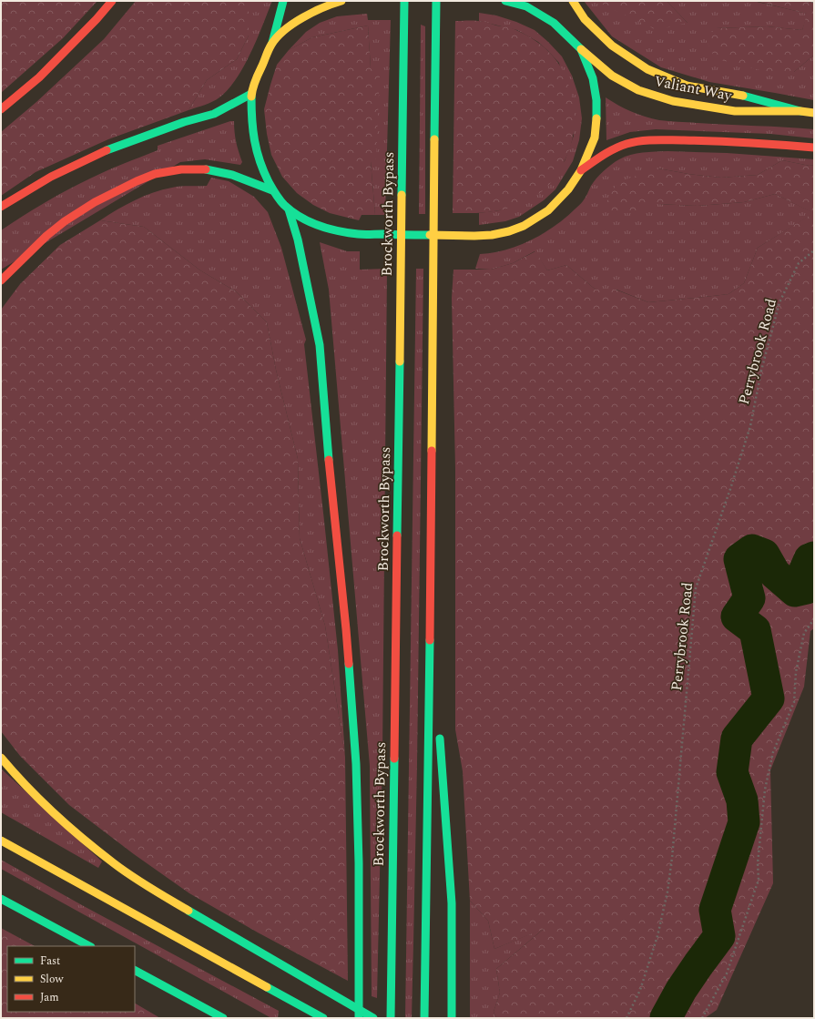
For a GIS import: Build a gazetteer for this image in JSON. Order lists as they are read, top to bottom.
{
  "streets": {
    "main road": ["Valiant Way", "Brockworth Bypass"],
    "path": ["Perrybrook Road"]
  },
  "legend": ["Fast", "Slow", "Jam"]
}
